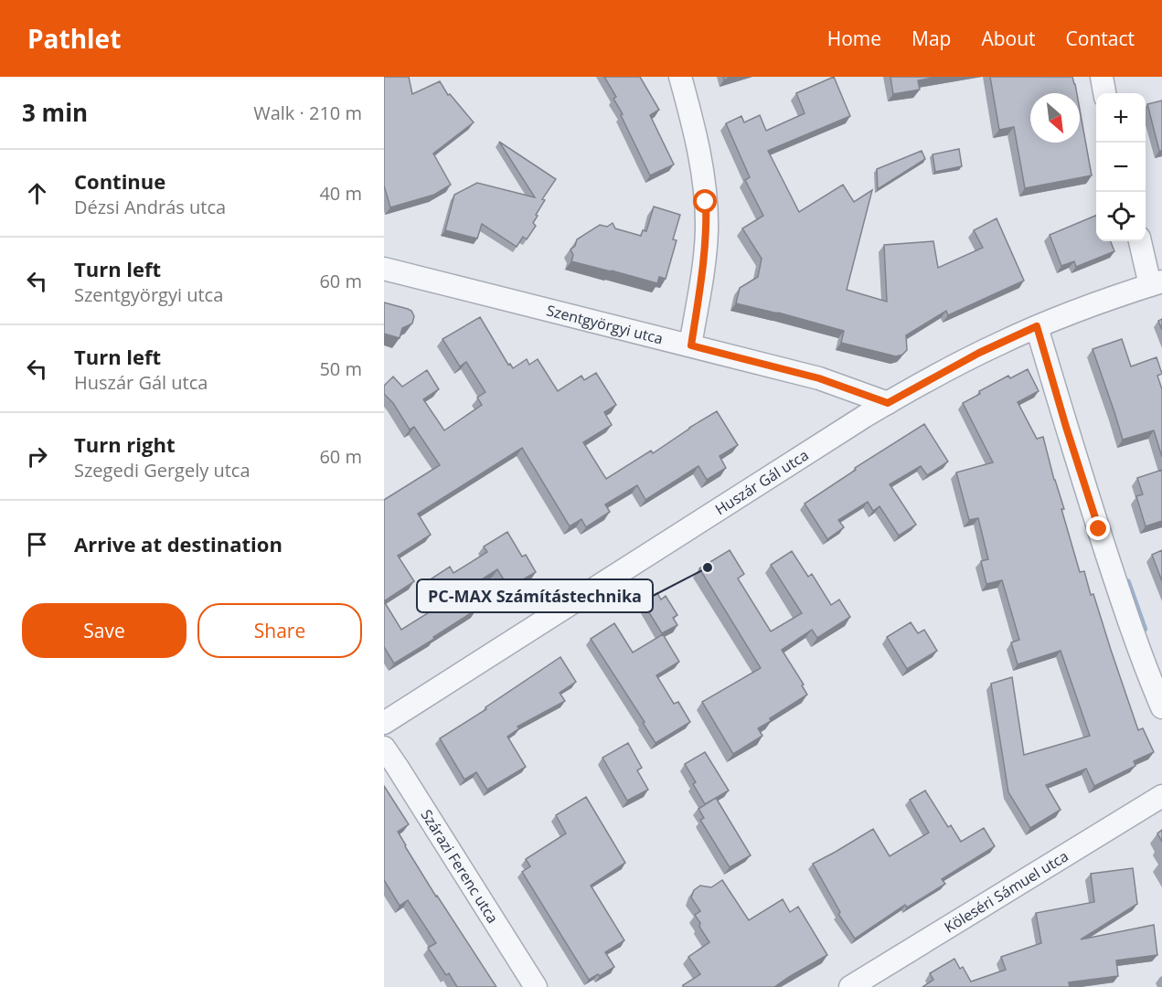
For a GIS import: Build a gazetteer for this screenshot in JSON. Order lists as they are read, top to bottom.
{
  "streets": {
    "street": [
      "Szentgyörgyi utca",
      "Huszár Gál utca",
      "Szárazi Ferenc utca",
      "Köleséri Sámuel utca"
    ]
  },
  "crossings": [
    ["Szentgyörgyi utca", "Huszár Gál utca"]
  ],
  "places": ["PC-MAX Számítástechnika"],
  "north": "bottom right",
  "page": {
    "header": "Pathlet",
    "nav": [
      "Home",
      "Map",
      "About",
      "Contact"
    ],
    "heading": ["3 min", "Walk · 210 m"],
    "map_buttons": ["+", "−"],
    "list": [
      ["Continue", "Dézsi András utca", "40 m"],
      ["Turn left", "Szentgyörgyi utca", "60 m"],
      ["Turn left", "Huszár Gál utca", "50 m"],
      ["Turn right", "Szegedi Gergely utca", "60 m"],
      "Arrive at destination"
    ],
    "buttons": ["Save", "Share"]
  }
}
